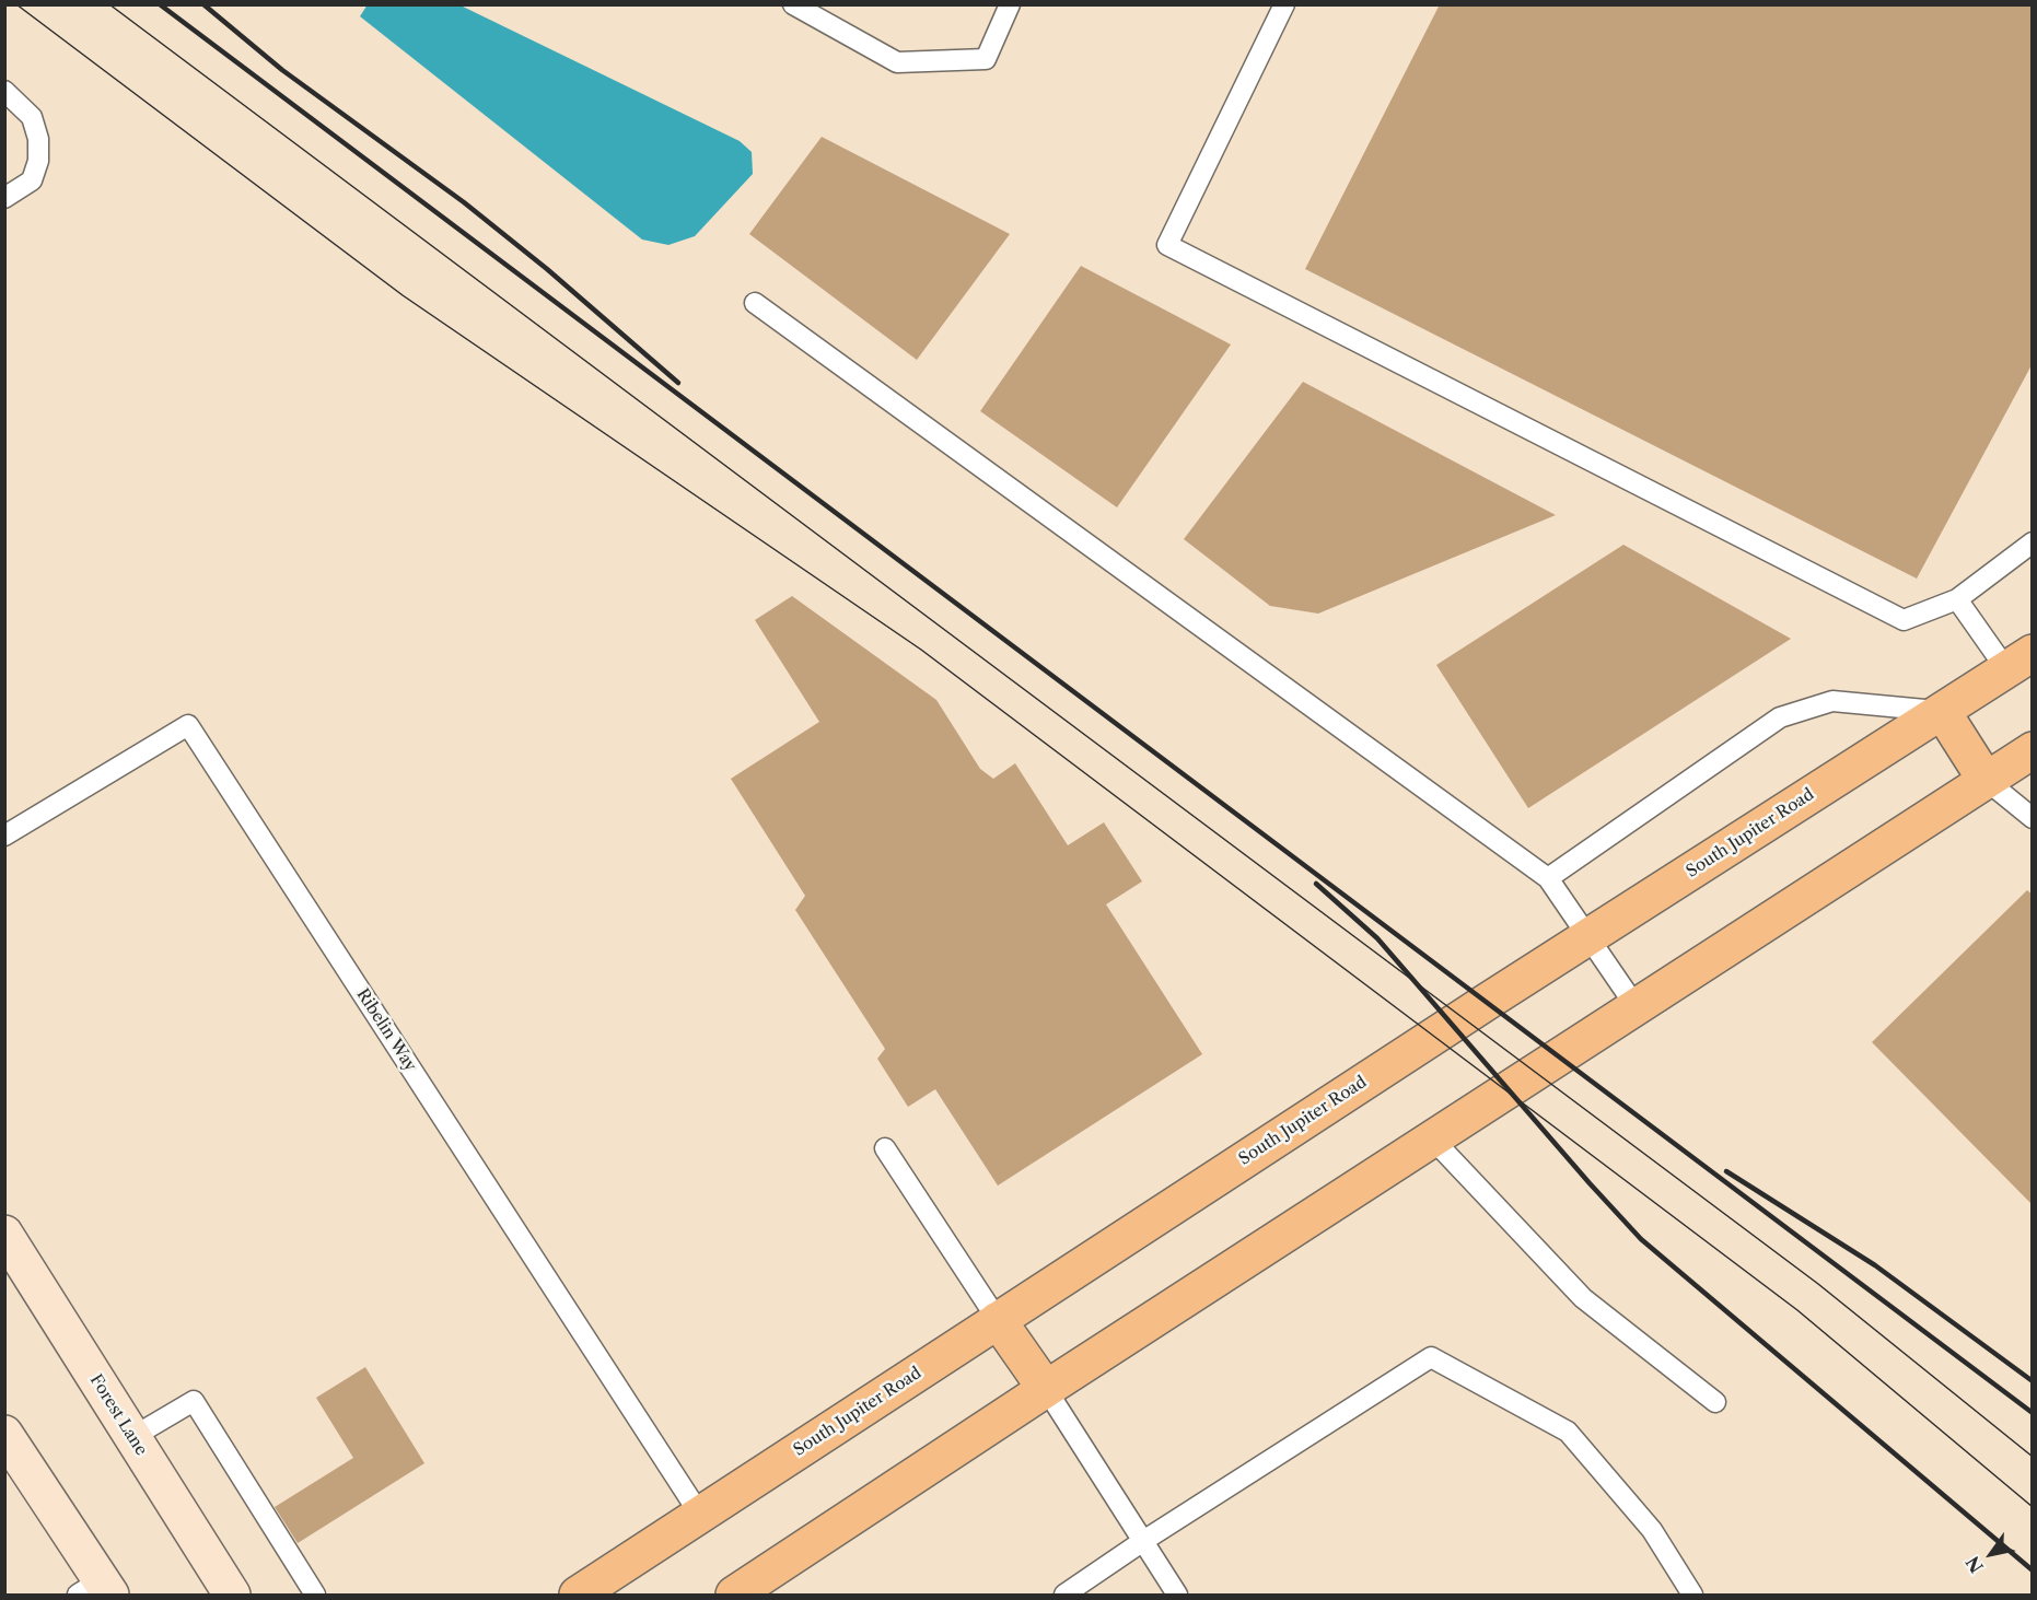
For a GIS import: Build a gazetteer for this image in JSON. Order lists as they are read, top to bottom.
{
  "streets": {
    "main road": ["South Jupiter Road", "Forest Lane"],
    "lane": ["Ribelin Way"]
  },
  "crossings": [
    ["South Jupiter Road", "Ribelin Way"]
  ],
  "north": "bottom left"
}
